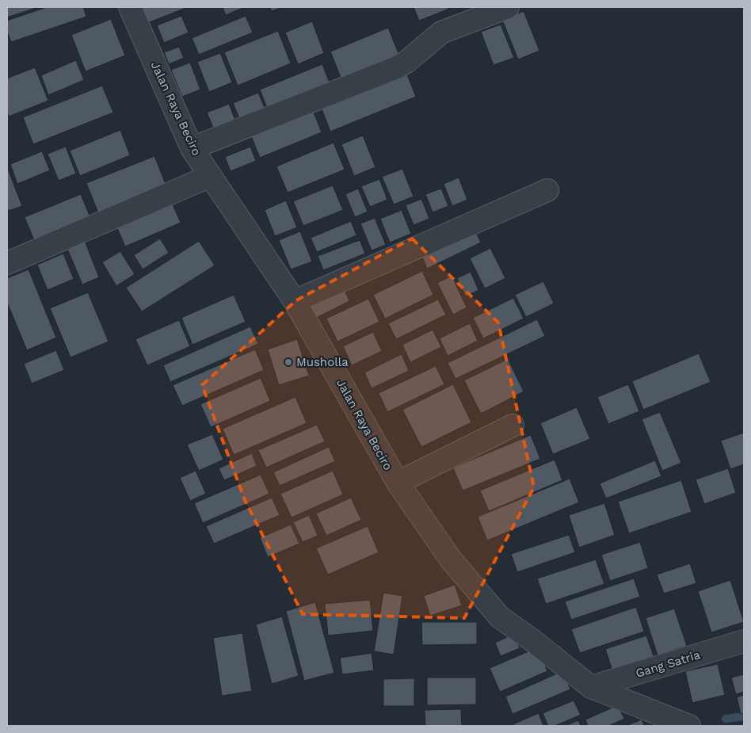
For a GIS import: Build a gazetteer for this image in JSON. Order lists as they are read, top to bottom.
{
  "streets": {
    "street": ["Jalan Raya Beciro", "Gang Satria"]
  },
  "crossings": [
    ["Jalan Raya Beciro", "Gang Satria"]
  ],
  "places": ["Musholla"]
}
